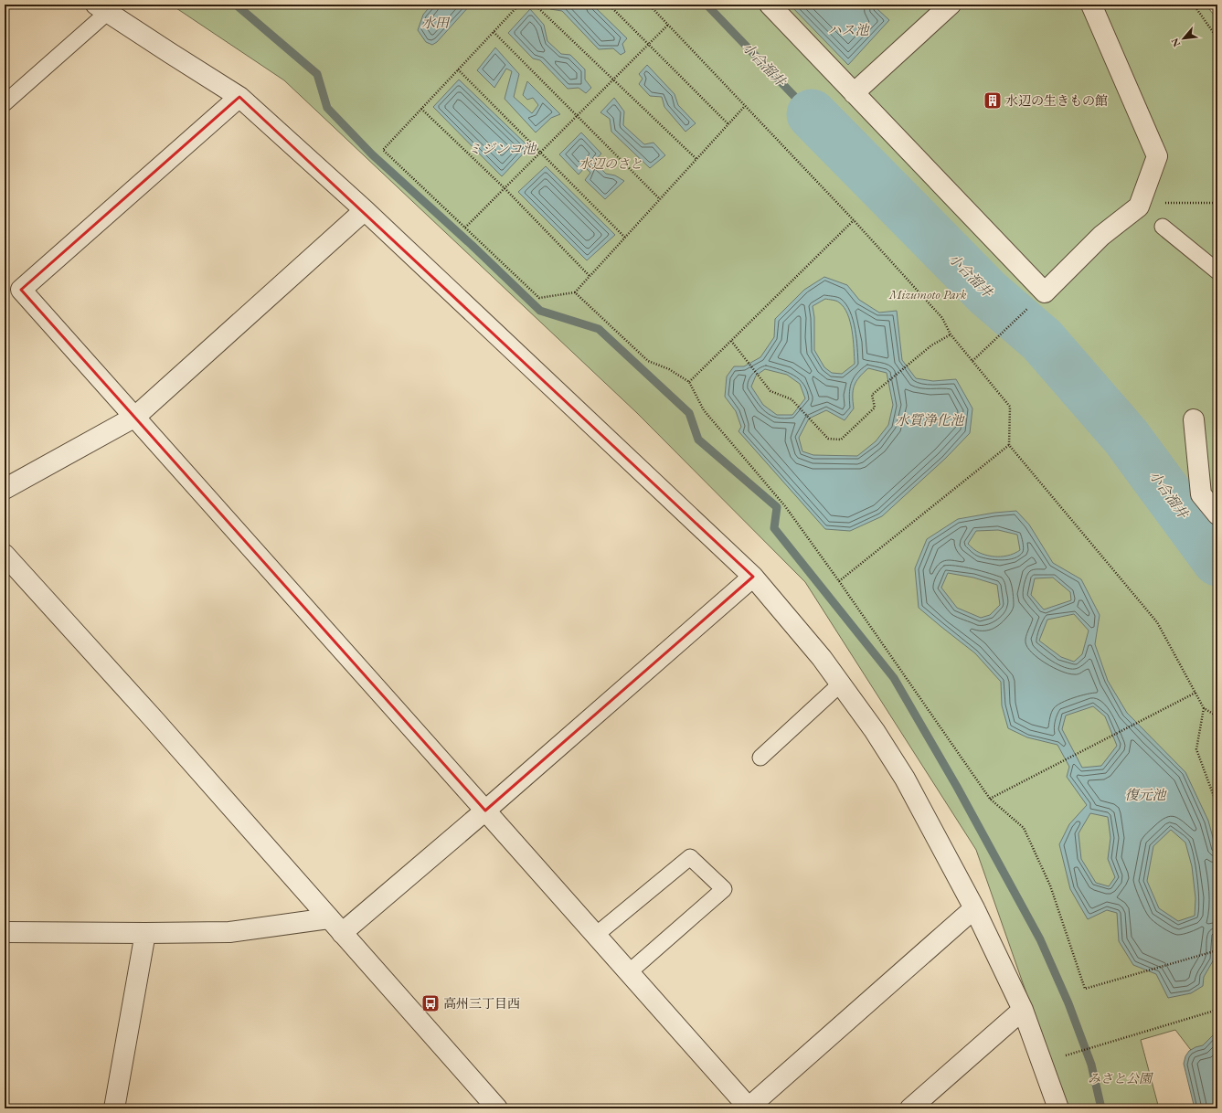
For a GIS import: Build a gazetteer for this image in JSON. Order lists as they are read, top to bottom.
{
  "water": [
    "水田",
    "ハス池",
    "小合溜井",
    "ミジンコ池",
    "水質浄化池",
    "復元池"
  ],
  "parks": ["水辺のさと", "Mizumoto Park", "みさと公園"],
  "places": {
    "building": ["水辺の生きもの館"],
    "bus stop": ["高州三丁目西"]
  },
  "north": "bottom left"
}
